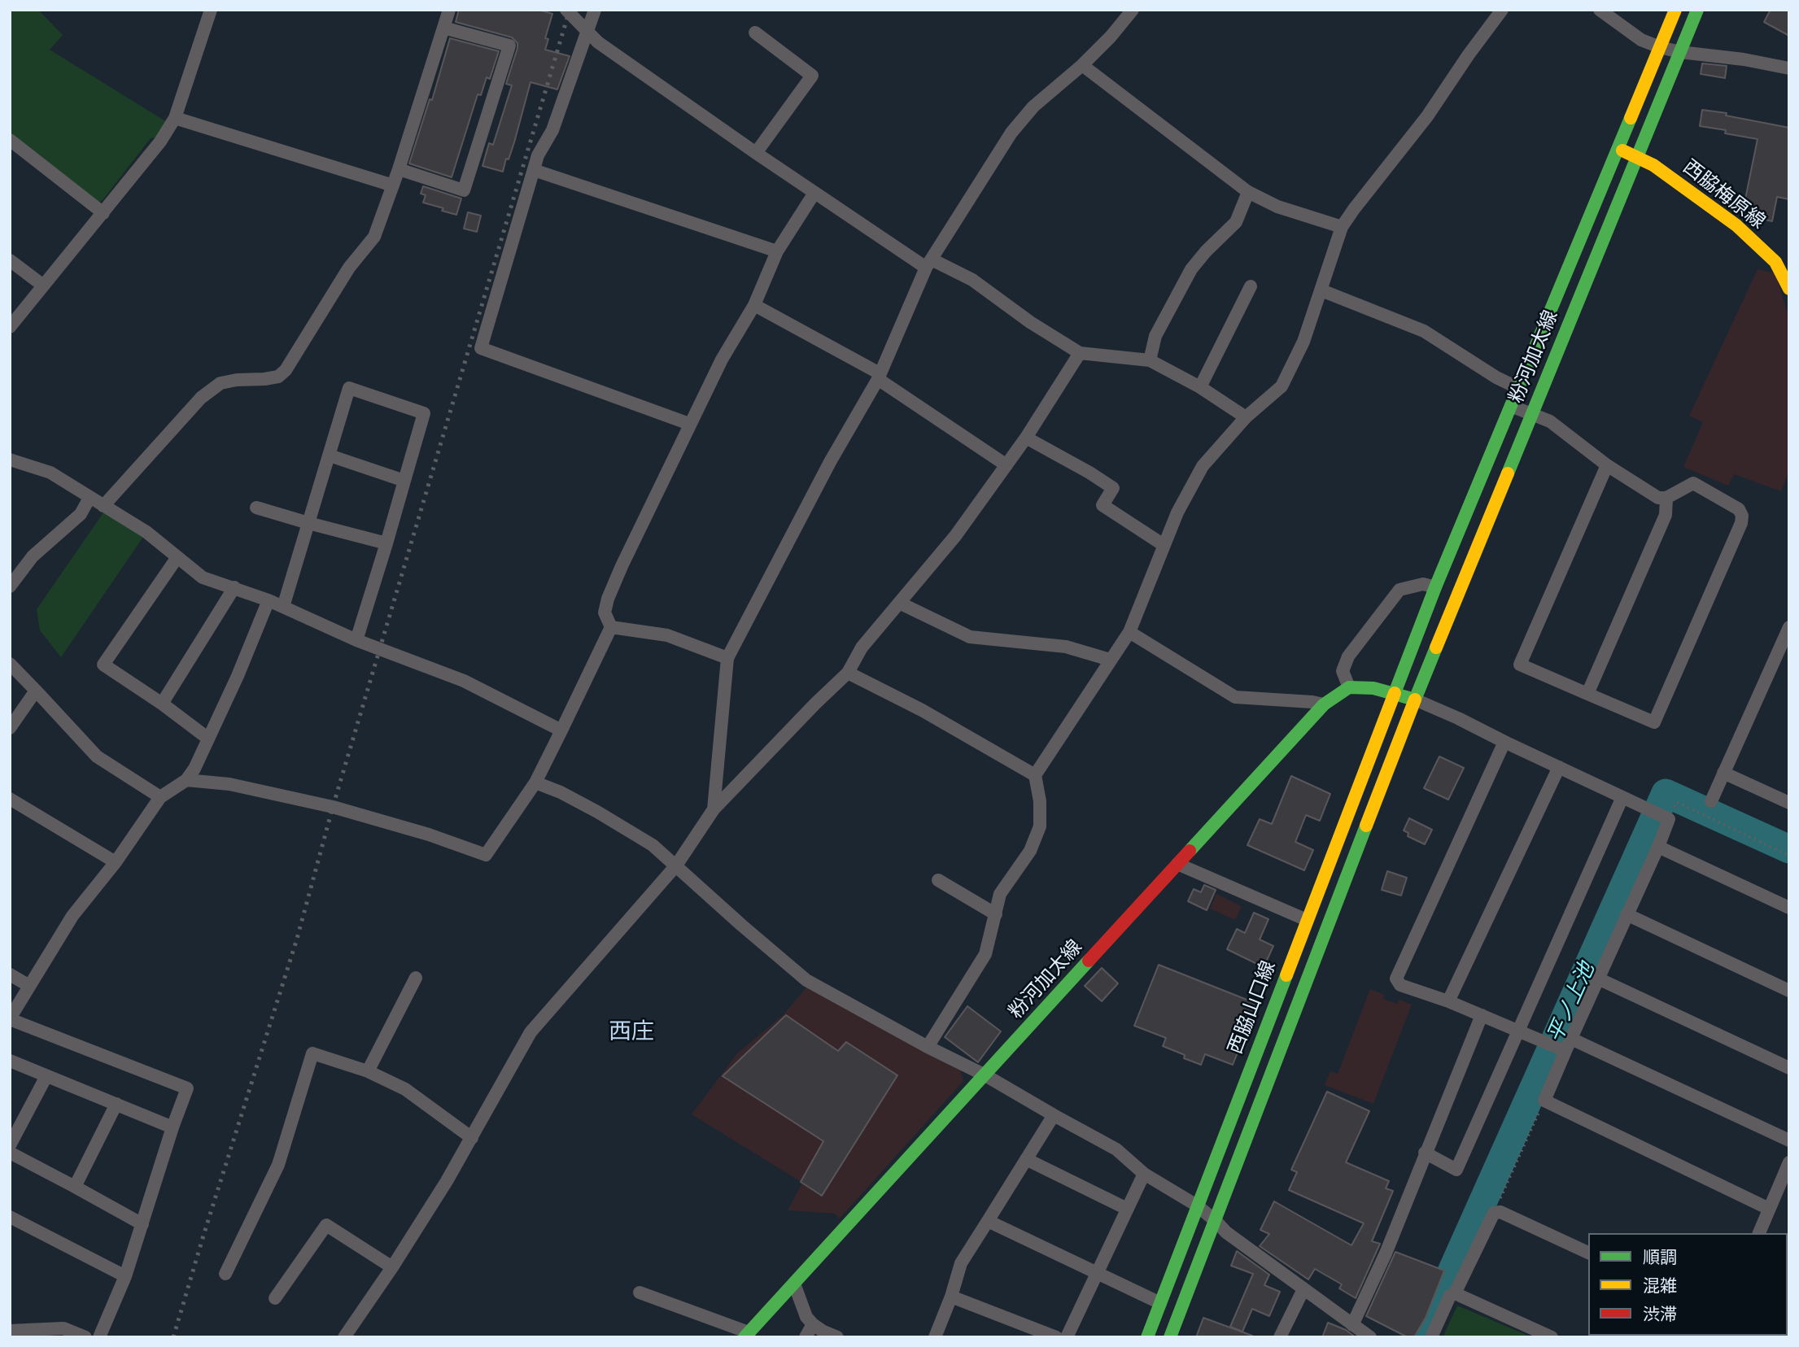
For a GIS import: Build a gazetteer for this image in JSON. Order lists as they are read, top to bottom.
{
  "streets": {
    "main road": ["西脇梅原線", "粉河加太線", "西脇山口線"]
  },
  "crossings": [
    ["西脇梅原線", "粉河加太線"],
    ["粉河加太線", "西脇山口線"]
  ],
  "districts": ["西庄"],
  "water": ["平ノ上池"],
  "legend": ["順調", "混雑", "渋滞"]
}
